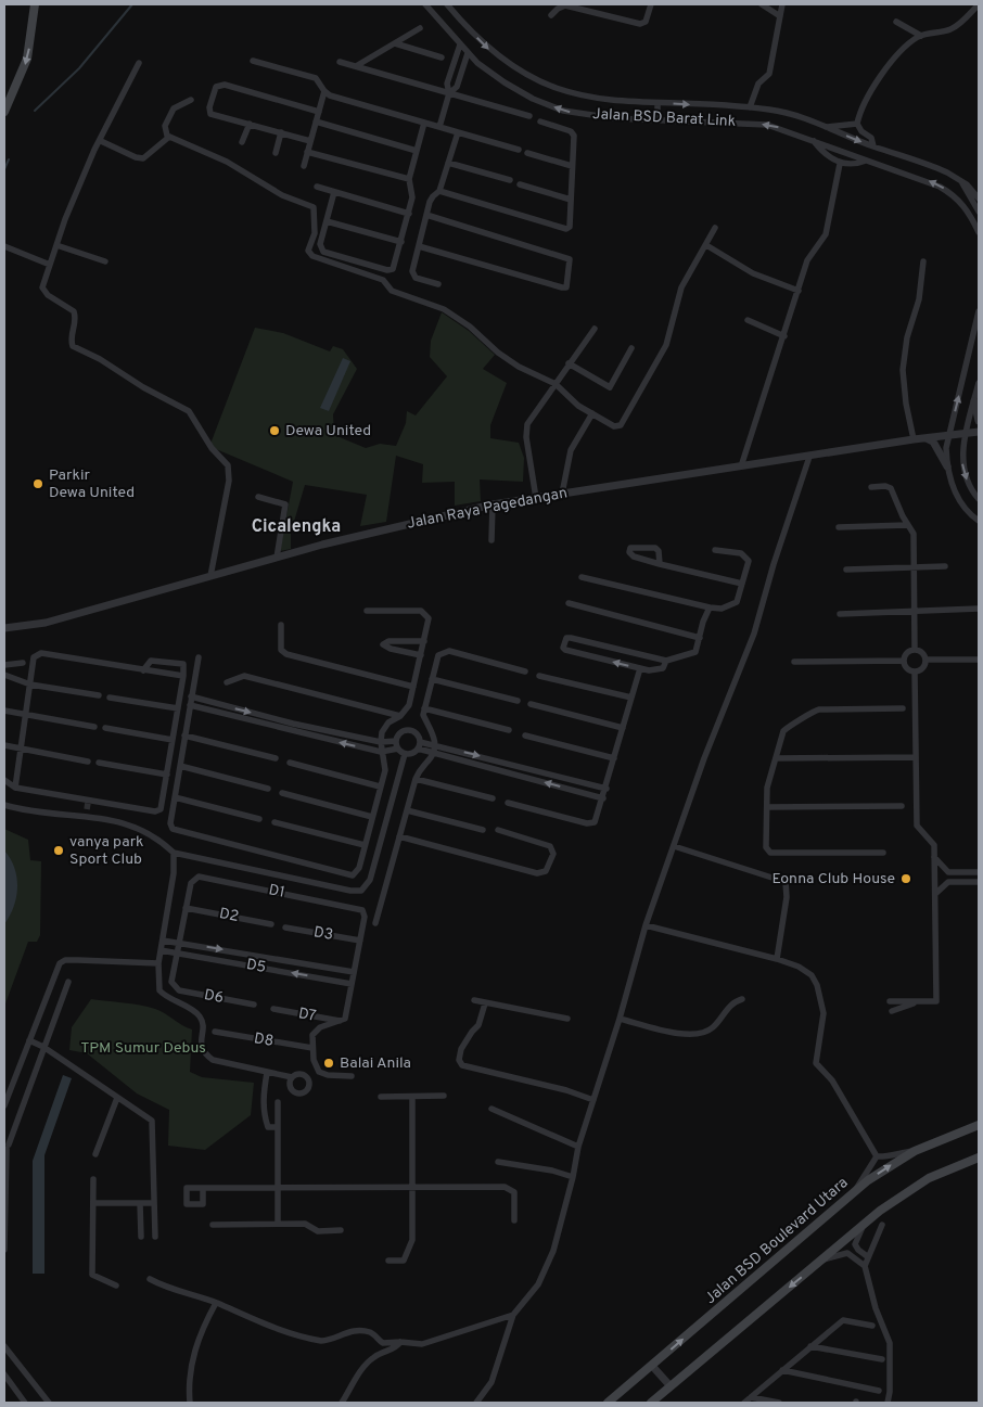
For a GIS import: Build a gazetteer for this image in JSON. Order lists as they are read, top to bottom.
{
  "streets": {
    "main road": ["Jalan BSD Boulevard Utara"],
    "street": [
      "Jalan BSD Barat Link",
      "Jalan Raya Pagedangan",
      "D1",
      "D2",
      "D3",
      "D5",
      "D6",
      "D7",
      "D8"
    ]
  },
  "crossings": [
    ["D1", "D2"],
    ["D1", "D3"],
    ["D5", "D6"]
  ],
  "districts": ["Cicalengka"],
  "parks": ["TPM Sumur Debus"],
  "places": [
    "Dewa United",
    "Parkir Dewa United",
    "vanya park Sport Club",
    "Eonna Club House",
    "Balai Anila"
  ]
}
